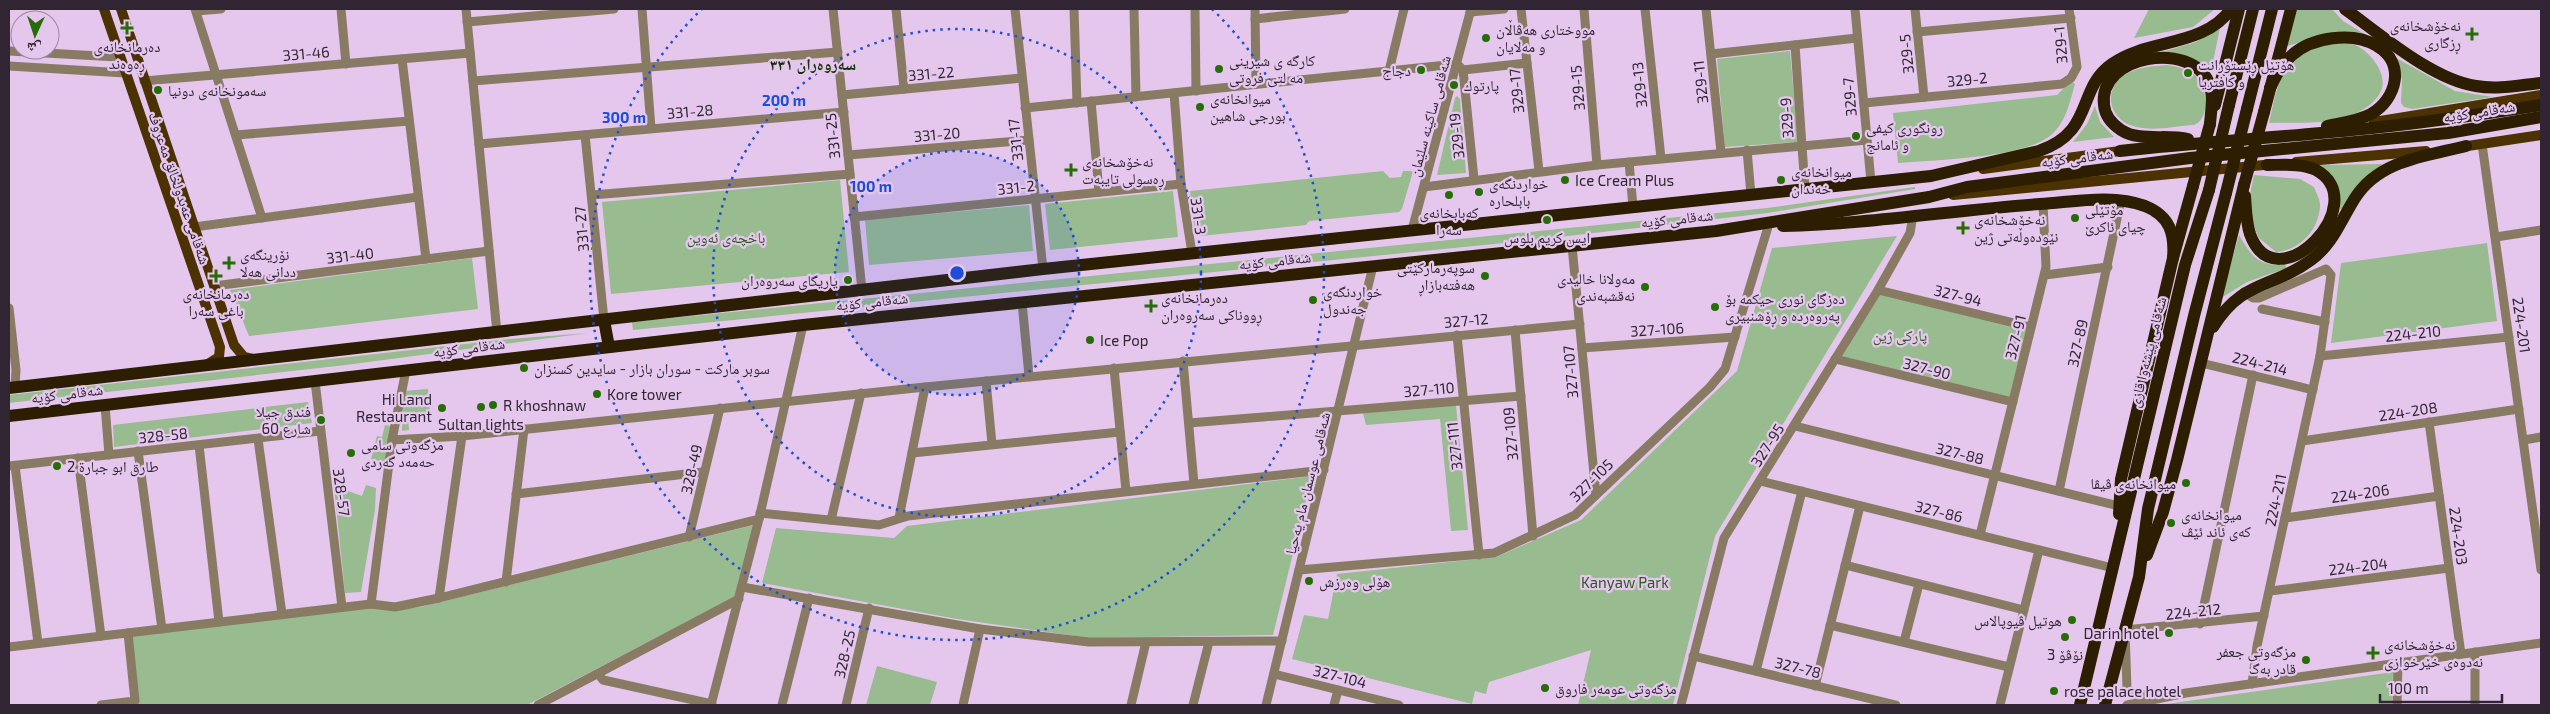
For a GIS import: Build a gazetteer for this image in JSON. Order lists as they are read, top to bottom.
{
  "streets": {
    "highway": ["شەقامی کۆیە", "شەقامی پێشەوا قازی"],
    "main road": ["شەقامی عەبدولخالق مەعروف"],
    "street": [
      "329-1",
      "331-46",
      "329-5",
      "331-22",
      "329-2",
      "329-11",
      "329-13",
      "329-15",
      "329-17",
      "329-7",
      "331-28",
      "شەقامی ساکینە سلێمان",
      "329-9",
      "331-20",
      "331-25",
      "329-19",
      "331-17",
      "331-2",
      "331-3",
      "331-27",
      "331-40",
      "327-94",
      "327-12",
      "224-201",
      "327-106",
      "224-210",
      "327-91",
      "327-89",
      "224-214",
      "327-90",
      "327-107",
      "327-110",
      "224-208",
      "327-109",
      "328-58",
      "327-95",
      "327-111",
      "327-88",
      "328-49",
      "327-105",
      "شەقامی عوسمان مام یەحیا",
      "328-57",
      "224-206",
      "224-211",
      "327-86",
      "224-203",
      "224-204",
      "224-212",
      "328-25",
      "327-78",
      "327-104"
    ]
  },
  "crossings": [
    ["329-1", "329-2"],
    ["331-46", "شەقامی عەبدولخالق مەعروف"],
    ["329-5", "329-2"],
    ["331-22", "331-25"],
    ["331-22", "331-17"],
    ["329-2", "329-7"],
    ["329-7", "شەقامی کۆیە"],
    ["331-28", "331-25"],
    ["331-28", "331-27"],
    ["شەقامی کۆیە", "شەقامی ساکینە سلێمان"],
    ["شەقامی کۆیە", "329-9"],
    ["شەقامی کۆیە", "331-25"],
    ["شەقامی کۆیە", "331-17"],
    ["شەقامی کۆیە", "شەقامی عەبدولخالق مەعروف"],
    ["شەقامی کۆیە", "331-3"],
    ["شەقامی کۆیە", "331-27"],
    ["شەقامی کۆیە", "327-107"],
    ["شەقامی کۆیە", "شەقامی عوسمان مام یەحیا"],
    ["شەقامی کۆیە", "328-57"],
    ["شەقامی ساکینە سلێمان", "329-19"],
    ["331-20", "331-25"],
    ["331-20", "331-17"],
    ["331-25", "331-2"],
    ["331-17", "331-2"],
    ["331-2", "331-3"],
    ["شەقامی عەبدولخالق مەعروف", "331-40"],
    ["327-94", "327-91"],
    ["327-94", "327-95"],
    ["327-12", "327-107"],
    ["327-12", "327-109"],
    ["327-12", "327-111"],
    ["327-12", "328-49"],
    ["327-12", "شەقامی عوسمان مام یەحیا"],
    ["224-201", "224-210"],
    ["224-201", "224-208"],
    ["327-106", "327-107"],
    ["327-106", "327-105"],
    ["224-210", "224-211"],
    ["327-91", "327-90"],
    ["327-91", "327-88"],
    ["327-91", "327-86"],
    ["327-89", "327-88"],
    ["شەقامی پێشەوا قازی", "327-86"],
    ["224-214", "224-211"],
    ["327-90", "327-95"],
    ["327-107", "327-105"],
    ["327-110", "327-109"],
    ["327-110", "327-111"],
    ["327-110", "شەقامی عوسمان مام یەحیا"],
    ["224-208", "224-211"],
    ["224-208", "224-203"],
    ["327-109", "327-105"],
    ["328-58", "328-57"],
    ["327-95", "327-88"],
    ["327-95", "327-86"],
    ["327-95", "327-78"],
    ["327-111", "327-105"],
    ["327-105", "شەقامی عوسمان مام یەحیا"],
    ["شەقامی عوسمان مام یەحیا", "327-104"],
    ["224-206", "224-211"],
    ["224-206", "224-203"],
    ["224-211", "224-204"],
    ["224-211", "224-212"],
    ["224-203", "224-204"]
  ],
  "districts": ["سەروەران ٣٣١"],
  "parks": ["باخچەی ئەوین", "پارکی ژین", "Kanyaw Park"],
  "places": {
    "health": [
      "دەرمانخانەی ڕەوەند",
      "نەخۆشخانەی ڕزگاری",
      "نەخۆشخانەی ڕەسولی تایبەت",
      "نەخۆشخانەی نێودەوڵەتی ژین",
      "نۆرینگەی ددانی هەلا",
      "دەرمانخانەی باغی سەرا",
      "دەرمانخانەی ڕووناکی سەروەران",
      "نەخۆشخانەی نەدوەی خێرخوازی"
    ],
    "other": [
      "مووختاری ھەڤاڵان و مەلایان",
      "كارگه ى شيرينى مه لتى فروتى",
      "دجاج",
      "هۆتێل ڕێستۆرانت و کافتریا",
      "پارتوك",
      "سەمونخانەی دونیا",
      "میوانخانەی بورجی شاهین",
      "رونگورى كيفى و ئامانج",
      "Ice Cream Plus",
      "میوانخانەی خەندان",
      "خواردنگەی بابلحارە",
      "کەبابخانەی سەرا",
      "مۆتێلی چیای ئاکرێ",
      "ايس كريم بلوس",
      "سوپەرمارکێتی هەفتەبازاڕ",
      "یاریگای سەروەران",
      "مەولانا خالیدی نەقشبەندی",
      "خواردنگەی جەندول",
      "دەزگای نوری حیکمە بۆ پەروەردە و ڕۆشنبیری",
      "Ice Pop",
      "سوبر ماركت - سوران بازار - سايدين كسنزان",
      "Kore tower",
      "R khoshnaw",
      "Sultan lights",
      "Hi Land Restaurant",
      "فندق جيلا شارع 60",
      "مزگەوتی سامی حەمەد گەردی",
      "طارق ابو جبارة 2",
      "میوانخانەی ڤیڤا",
      "میوانخانەی کەی ئاند ئێڤ",
      "هۆلی وەرزش",
      "هوتیل ڤیوپالاس",
      "Darin hotel",
      "نۆڤۆ 3",
      "مزگەوتی جعفر قادر بەگ",
      "مزگەوتی عومەر فاروق",
      "rose palace hotel"
    ]
  },
  "scale_bar": "100 m",
  "north": "bottom",
  "rings": ["200 m", "300 m", "100 m"]
}
